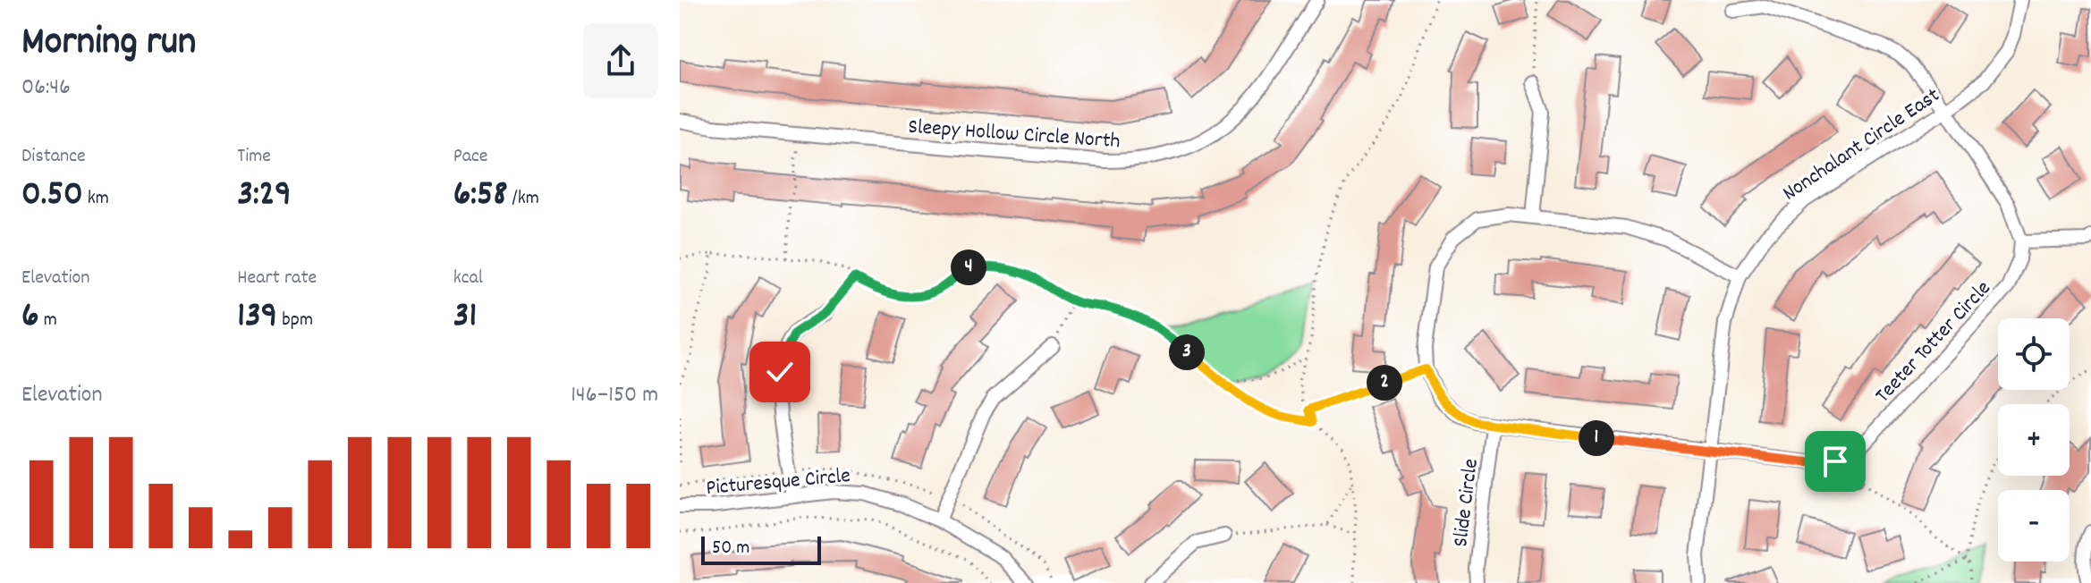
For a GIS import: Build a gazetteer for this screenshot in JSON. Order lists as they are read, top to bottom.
{
  "streets": {
    "street": [
      "Sleepy Hollow Circle North",
      "Nonchalant Circle East",
      "Teeter Totter Circle",
      "Picturesque Circle",
      "Slide Circle"
    ]
  },
  "crossings": [
    ["Nonchalant Circle East", "Teeter Totter Circle"],
    ["Teeter Totter Circle", "Slide Circle"]
  ],
  "scale_bar": "50 m",
  "page": {
    "heading": ["Morning run", "06:46"],
    "stats": [
      ["Distance", "0.50 km"],
      ["Time", "3:29"],
      ["Pace", "6:58 /km"],
      ["Elevation", "6 m"],
      ["Heart rate", "139 bpm"],
      ["kcal", "31"]
    ],
    "pins": [
      "4",
      "3",
      "2",
      "1"
    ],
    "map_buttons": ["+", "−"],
    "chart": ["Elevation", "146–150 m"],
    "scale": "50 m"
  }
}
